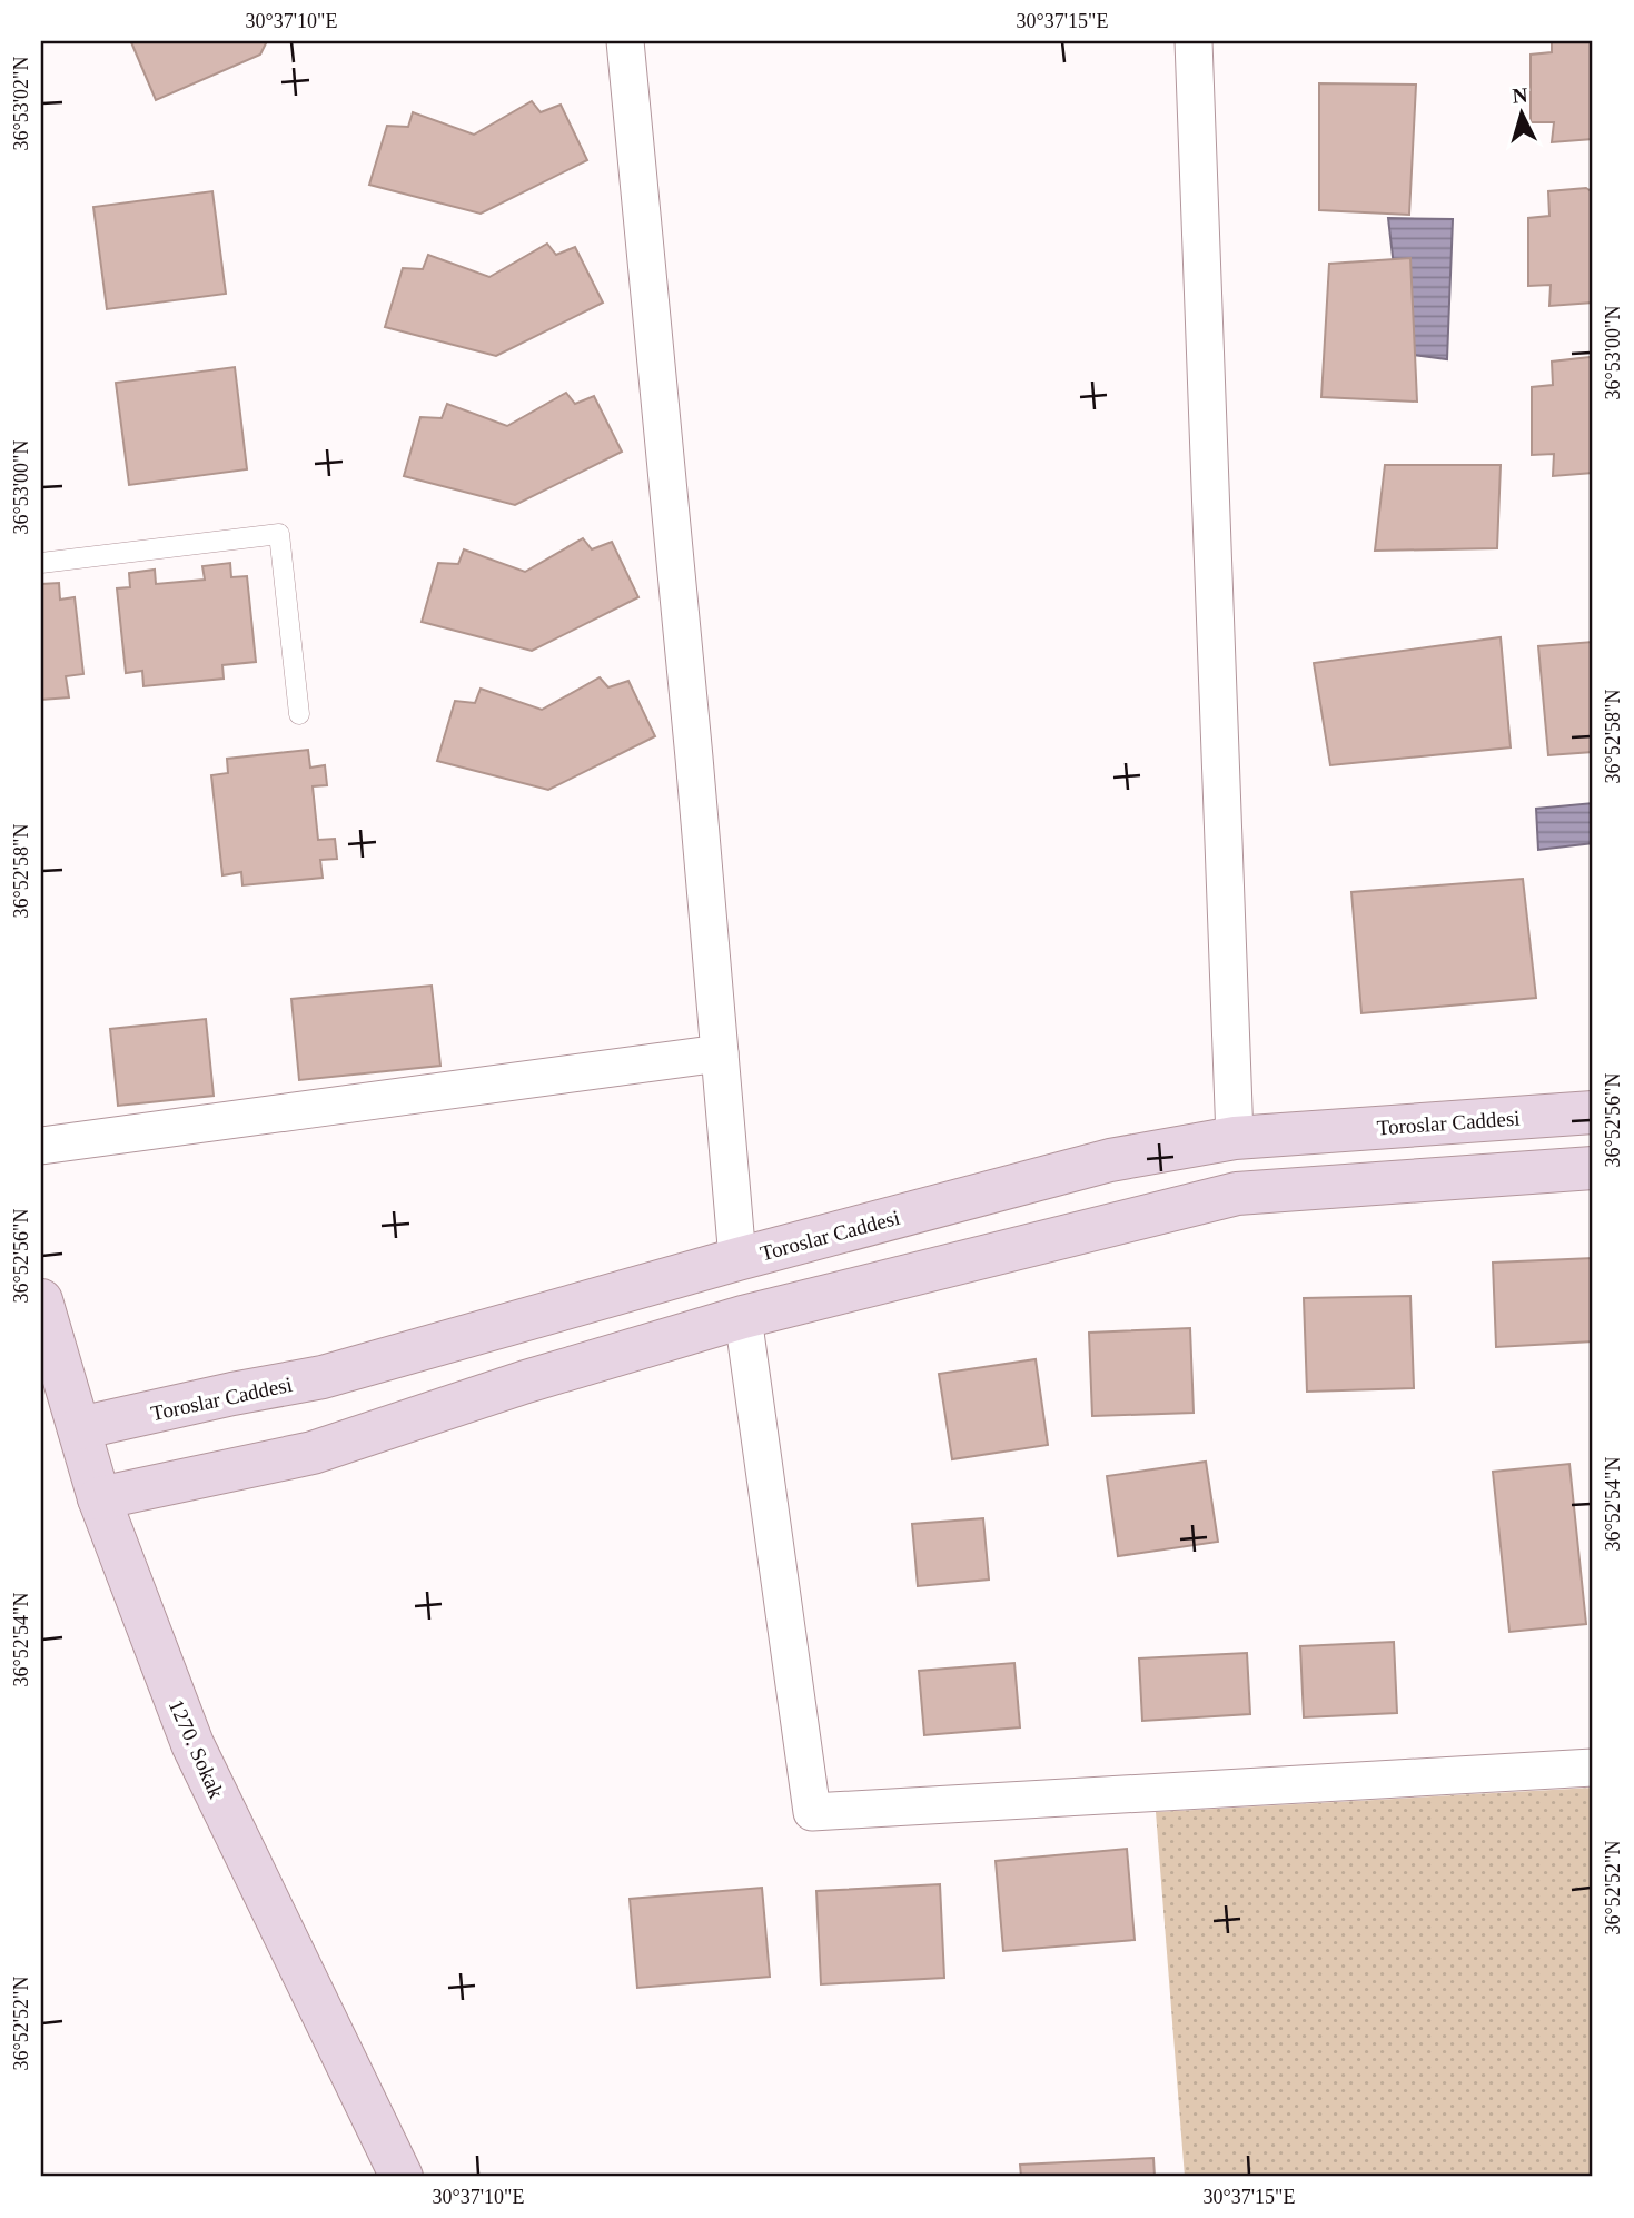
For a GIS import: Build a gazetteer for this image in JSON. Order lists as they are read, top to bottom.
{
  "streets": {
    "street": ["Toroslar Caddesi", "1270. Sokak"]
  },
  "crossings": [
    ["Toroslar Caddesi", "1270. Sokak"]
  ],
  "north": "top",
  "coordinates": [
    "30°37'10\"E",
    "30°37'15\"E",
    "36°53'02\"N",
    "36°53'00\"N",
    "36°52'58\"N",
    "36°52'56\"N",
    "36°52'54\"N",
    "36°52'52\"N"
  ]
}
